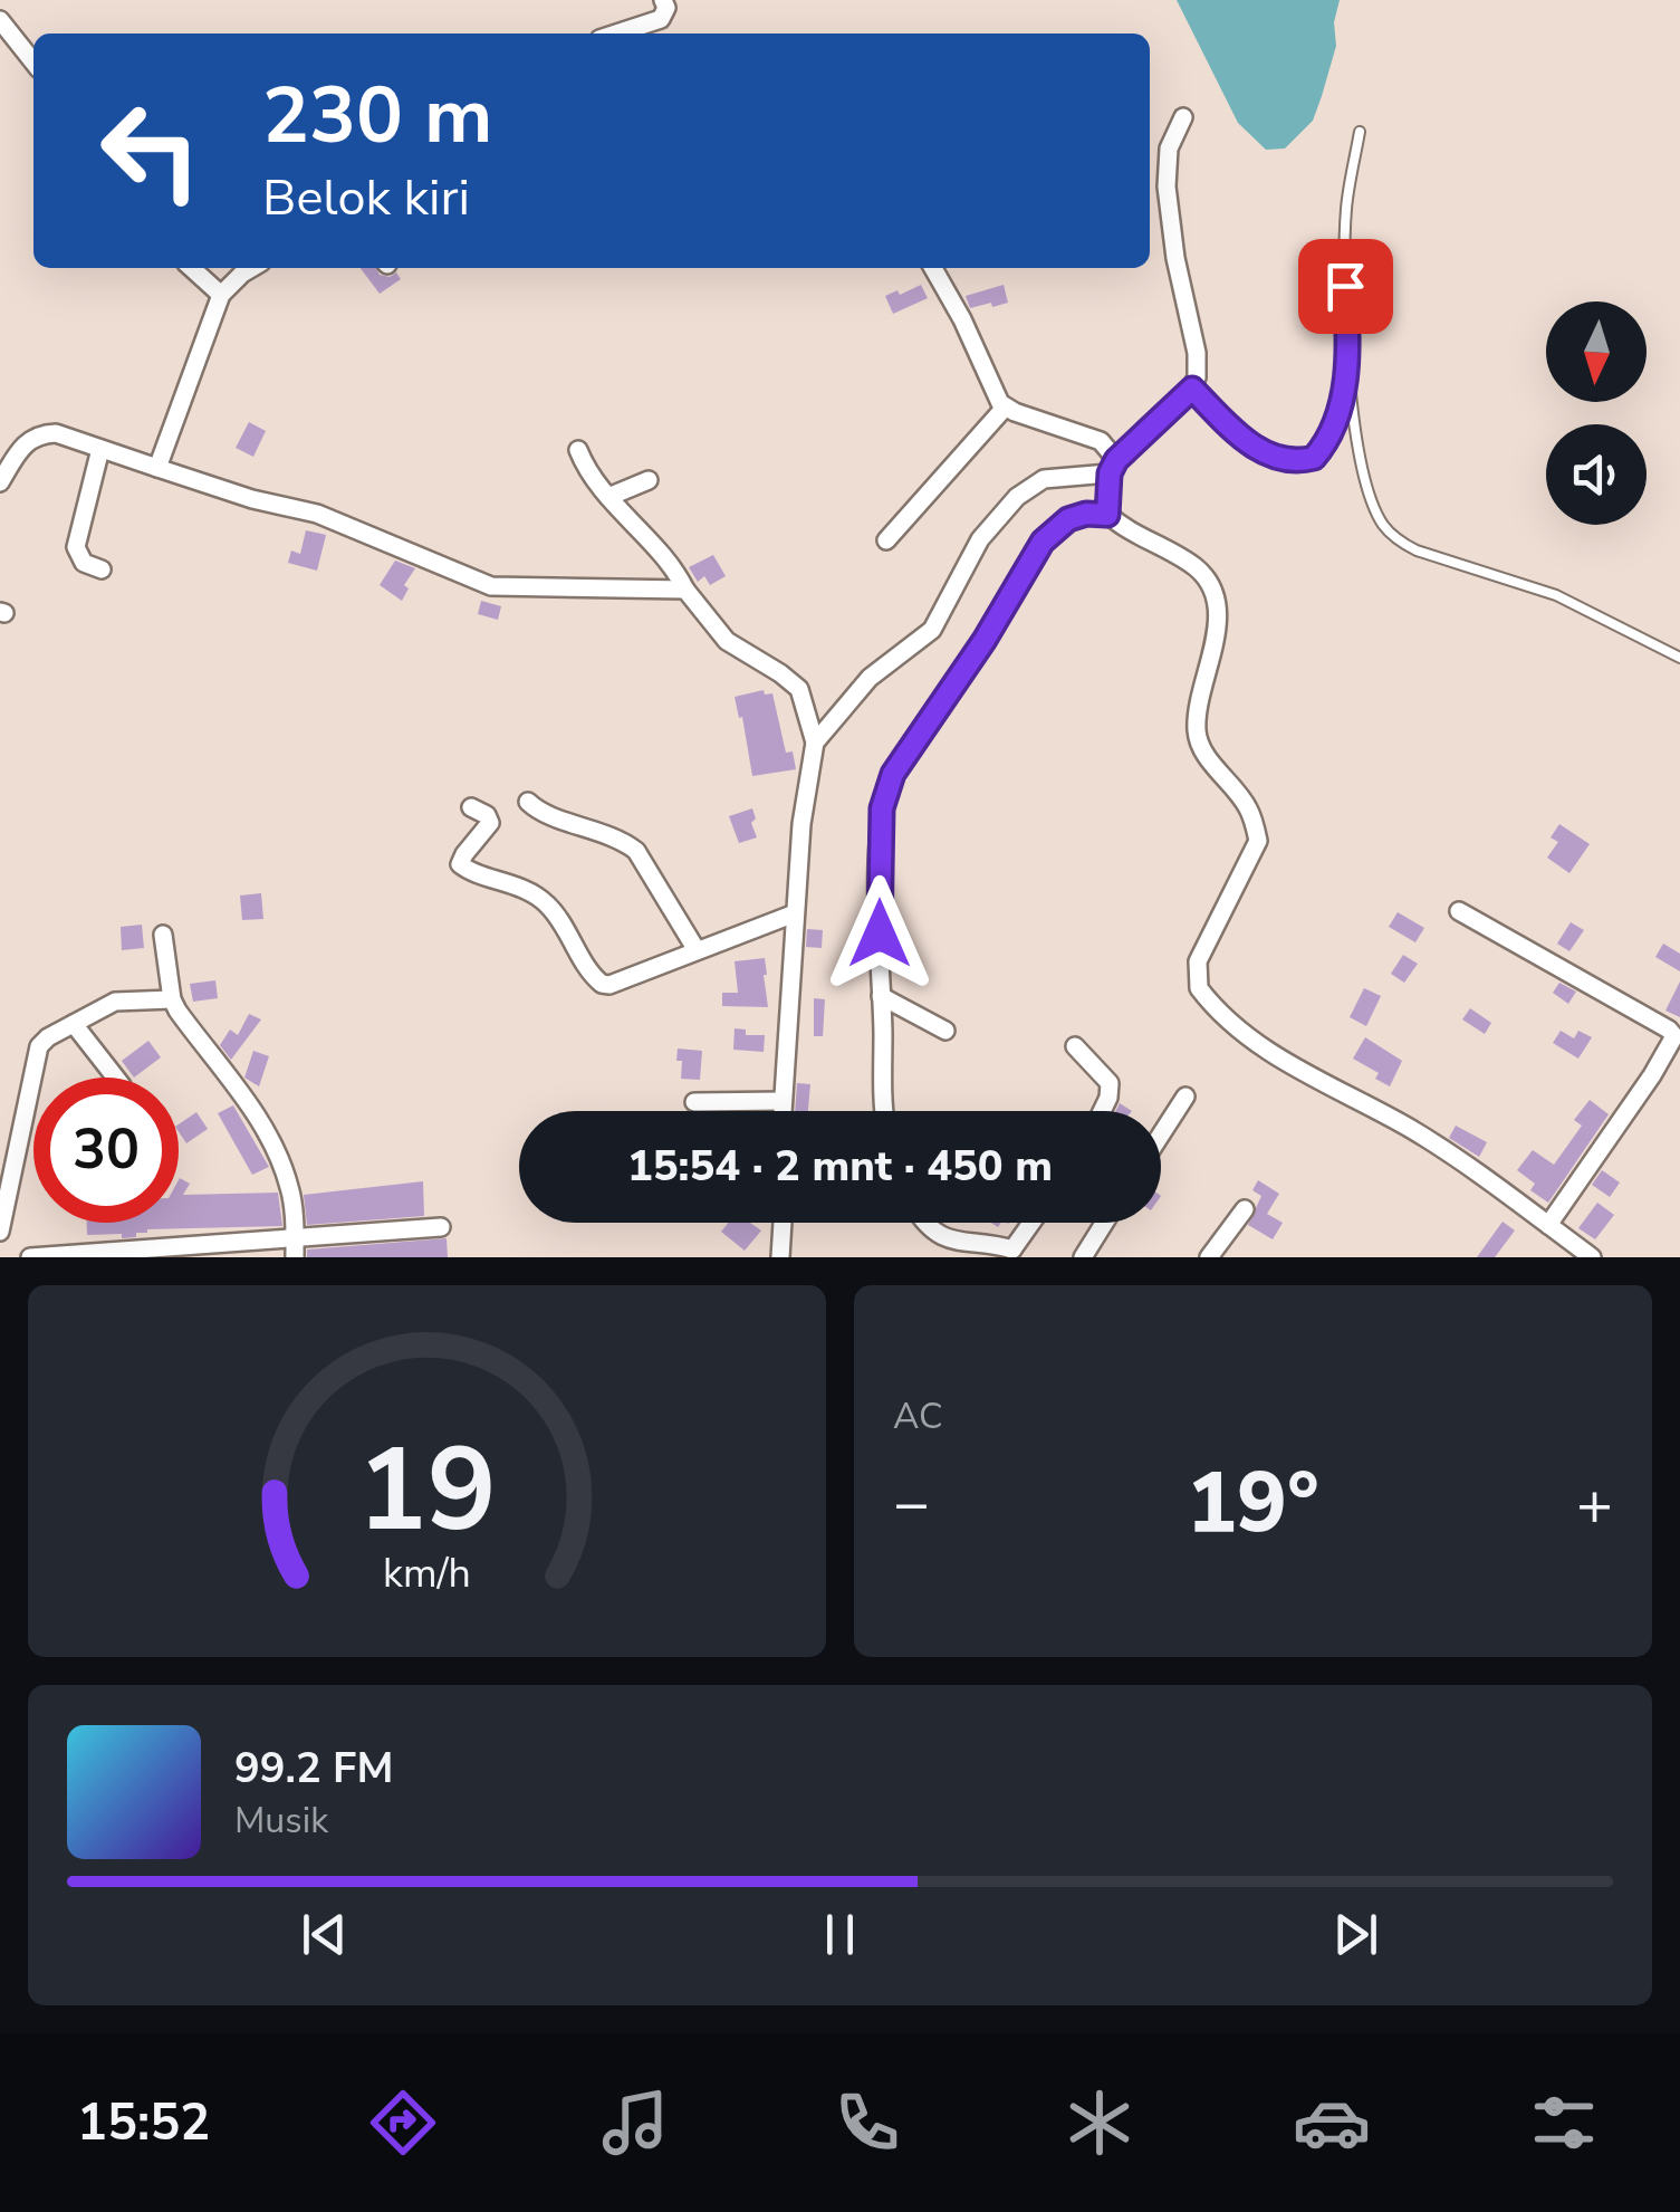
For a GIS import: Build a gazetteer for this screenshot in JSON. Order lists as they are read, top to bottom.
{
  "north": "bottom",
  "page": {
    "turn": ["230 m", "Belok kiri"],
    "limit": "30",
    "trip": "15:54 · 2 mnt · 450 m",
    "tile": "AC",
    "heat": ["−", "19°", "+"],
    "song": ["99.2 FM", "Musik"],
    "tabs": "15:52",
    "gauge": ["19", "km/h"]
  }
}
